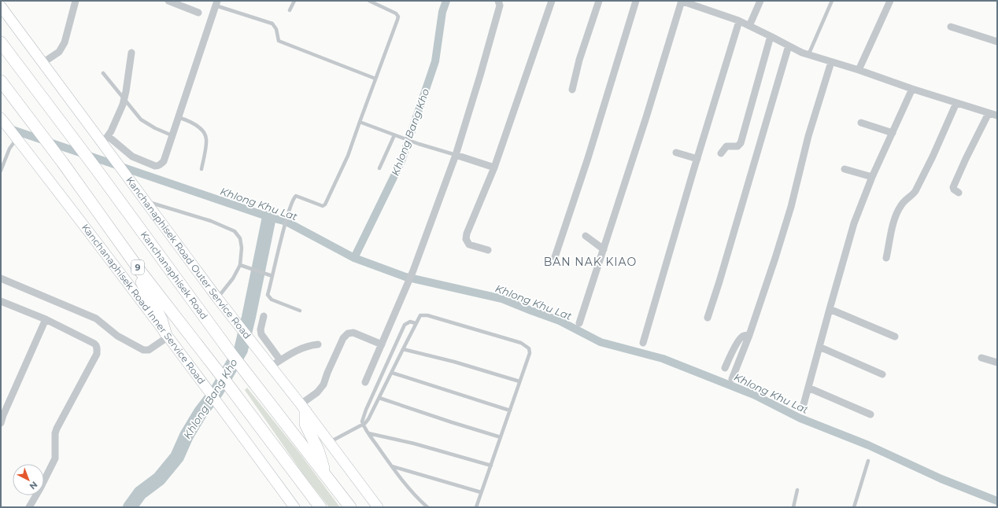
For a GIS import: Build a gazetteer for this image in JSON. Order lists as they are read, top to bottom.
{
  "streets": {
    "highway": ["9", "Kanchanaphisek Road"],
    "main road": ["Kanchanaphisek Road Outer Service Road", "Kanchanaphisek Road Inner Service Road"]
  },
  "districts": ["BAN NAK KIAO"],
  "water": ["Khlong Bang Kho", "Khlong Khu Lat"],
  "north": "bottom right"
}
